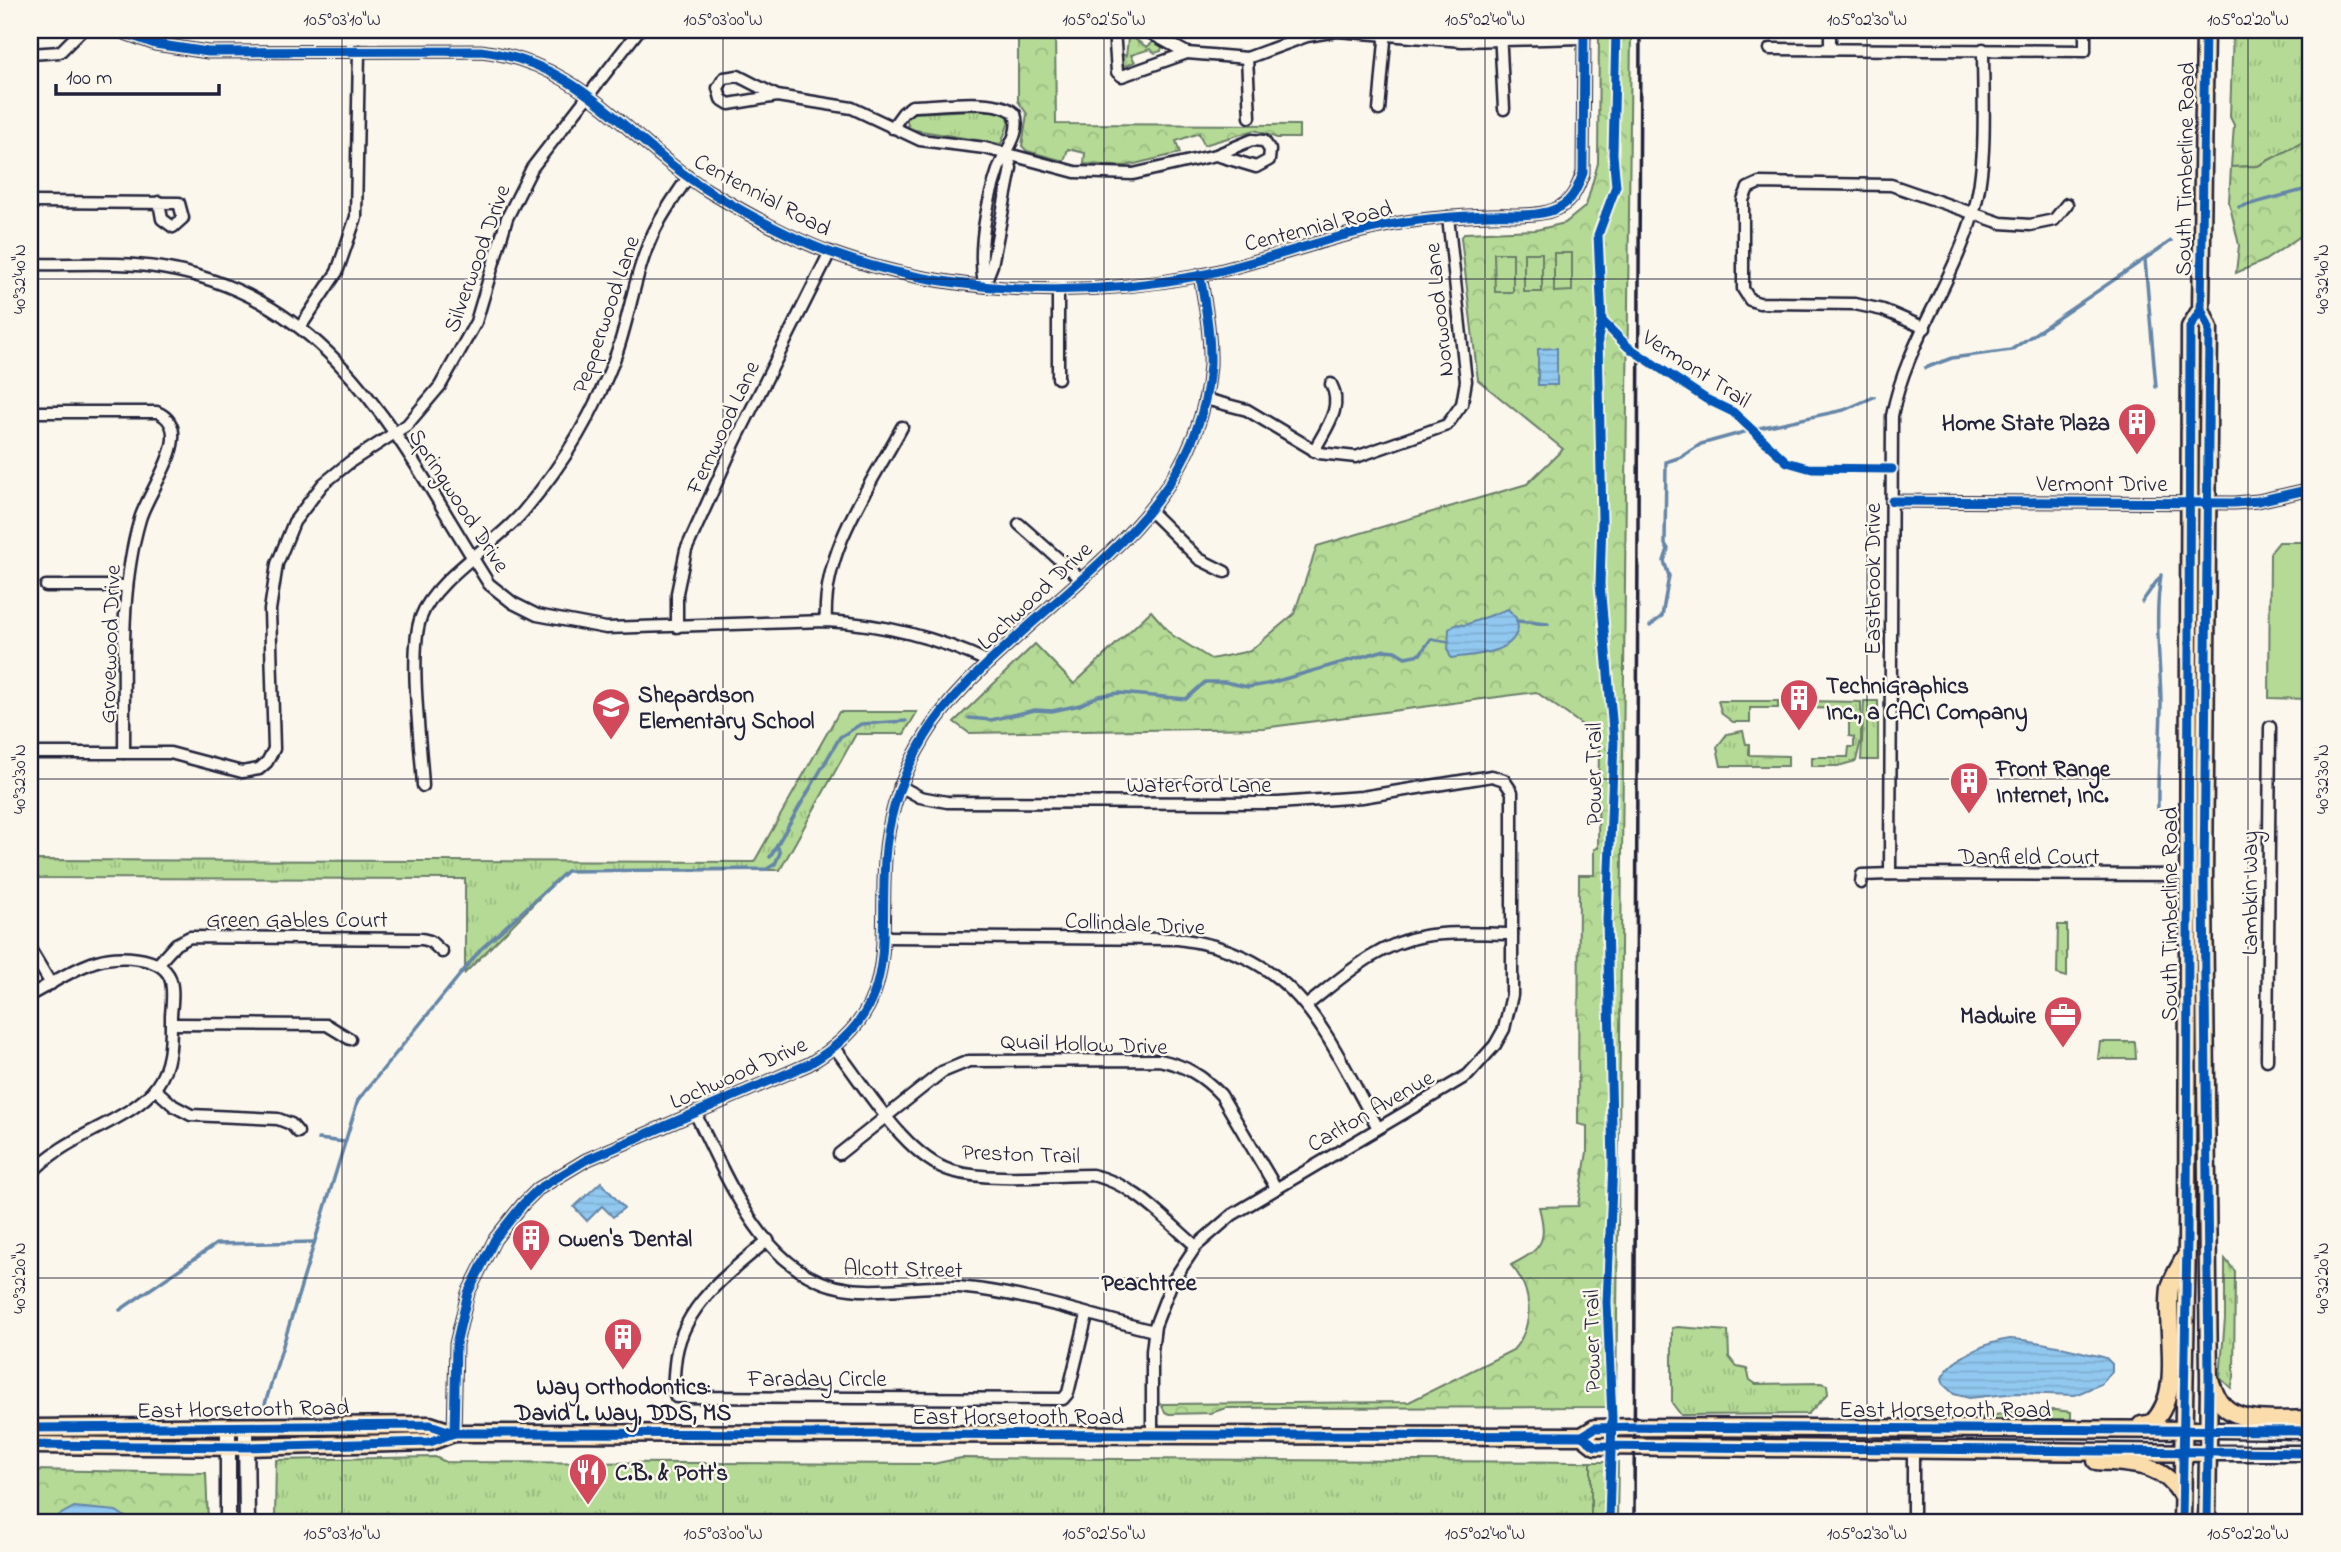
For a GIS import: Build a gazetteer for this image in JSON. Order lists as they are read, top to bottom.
{
  "streets": {
    "main road": ["South Timberline Road", "East Horsetooth Road"],
    "street": [
      "Centennial Road",
      "Silverwood Drive",
      "Norwood Lane",
      "Pepperwood Lane",
      "Fernwood Lane",
      "Vermont Drive",
      "Springwood Drive",
      "Eastbrook Drive",
      "Lochwood Drive",
      "Grovewood Drive",
      "Waterford Lane",
      "Danfield Court",
      "Lambkin Way",
      "Green Gables Court",
      "Collindale Drive",
      "Quail Hollow Drive",
      "Carlton Avenue",
      "Preston Trail",
      "Alcott Street",
      "Faraday Circle"
    ],
    "cycle path": ["Vermont Trail", "Power Trail"]
  },
  "crossings": [
    ["South Timberline Road", "Vermont Drive"],
    ["South Timberline Road", "Danfield Court"],
    ["South Timberline Road", "East Horsetooth Road"],
    ["Centennial Road", "Silverwood Drive"],
    ["Centennial Road", "Norwood Lane"],
    ["Centennial Road", "Pepperwood Lane"],
    ["Centennial Road", "Fernwood Lane"],
    ["Centennial Road", "Lochwood Drive"],
    ["Silverwood Drive", "Springwood Drive"],
    ["Silverwood Drive", "Grovewood Drive"],
    ["Norwood Lane", "Lochwood Drive"],
    ["Pepperwood Lane", "Springwood Drive"],
    ["Fernwood Lane", "Springwood Drive"],
    ["Vermont Drive", "Eastbrook Drive"],
    ["Springwood Drive", "Lochwood Drive"],
    ["Eastbrook Drive", "Danfield Court"],
    ["Lochwood Drive", "Waterford Lane"],
    ["Lochwood Drive", "Collindale Drive"],
    ["Lochwood Drive", "Preston Trail"],
    ["Lochwood Drive", "Alcott Street"],
    ["Lochwood Drive", "East Horsetooth Road"],
    ["Waterford Lane", "Carlton Avenue"],
    ["Collindale Drive", "Carlton Avenue"],
    ["Quail Hollow Drive", "Carlton Avenue"],
    ["Quail Hollow Drive", "Preston Trail"],
    ["Carlton Avenue", "Preston Trail"],
    ["Carlton Avenue", "Alcott Street"],
    ["Carlton Avenue", "East Horsetooth Road"],
    ["Alcott Street", "Faraday Circle"]
  ],
  "districts": ["Peachtree"],
  "places": {
    "building": [
      "Home State Plaza",
      "TechniGraphics Inc., a CACI Company",
      "Front Range Internet, Inc.",
      "Owen's Dental",
      "Way Orthodontics: David L. Way, DDS, MS"
    ],
    "school or university": ["Shepardson Elementary School"],
    "office": ["Madwire"],
    "restaurant": ["C.B. & Pott's"]
  },
  "scale_bar": "100 m",
  "coordinates": [
    "105°03'10\"W",
    "105°03'00\"W",
    "105°02'50\"W",
    "105°02'40\"W",
    "105°02'30\"W",
    "105°02'20\"W",
    "40°32'40\"N",
    "40°32'30\"N",
    "40°32'20\"N"
  ]
}
